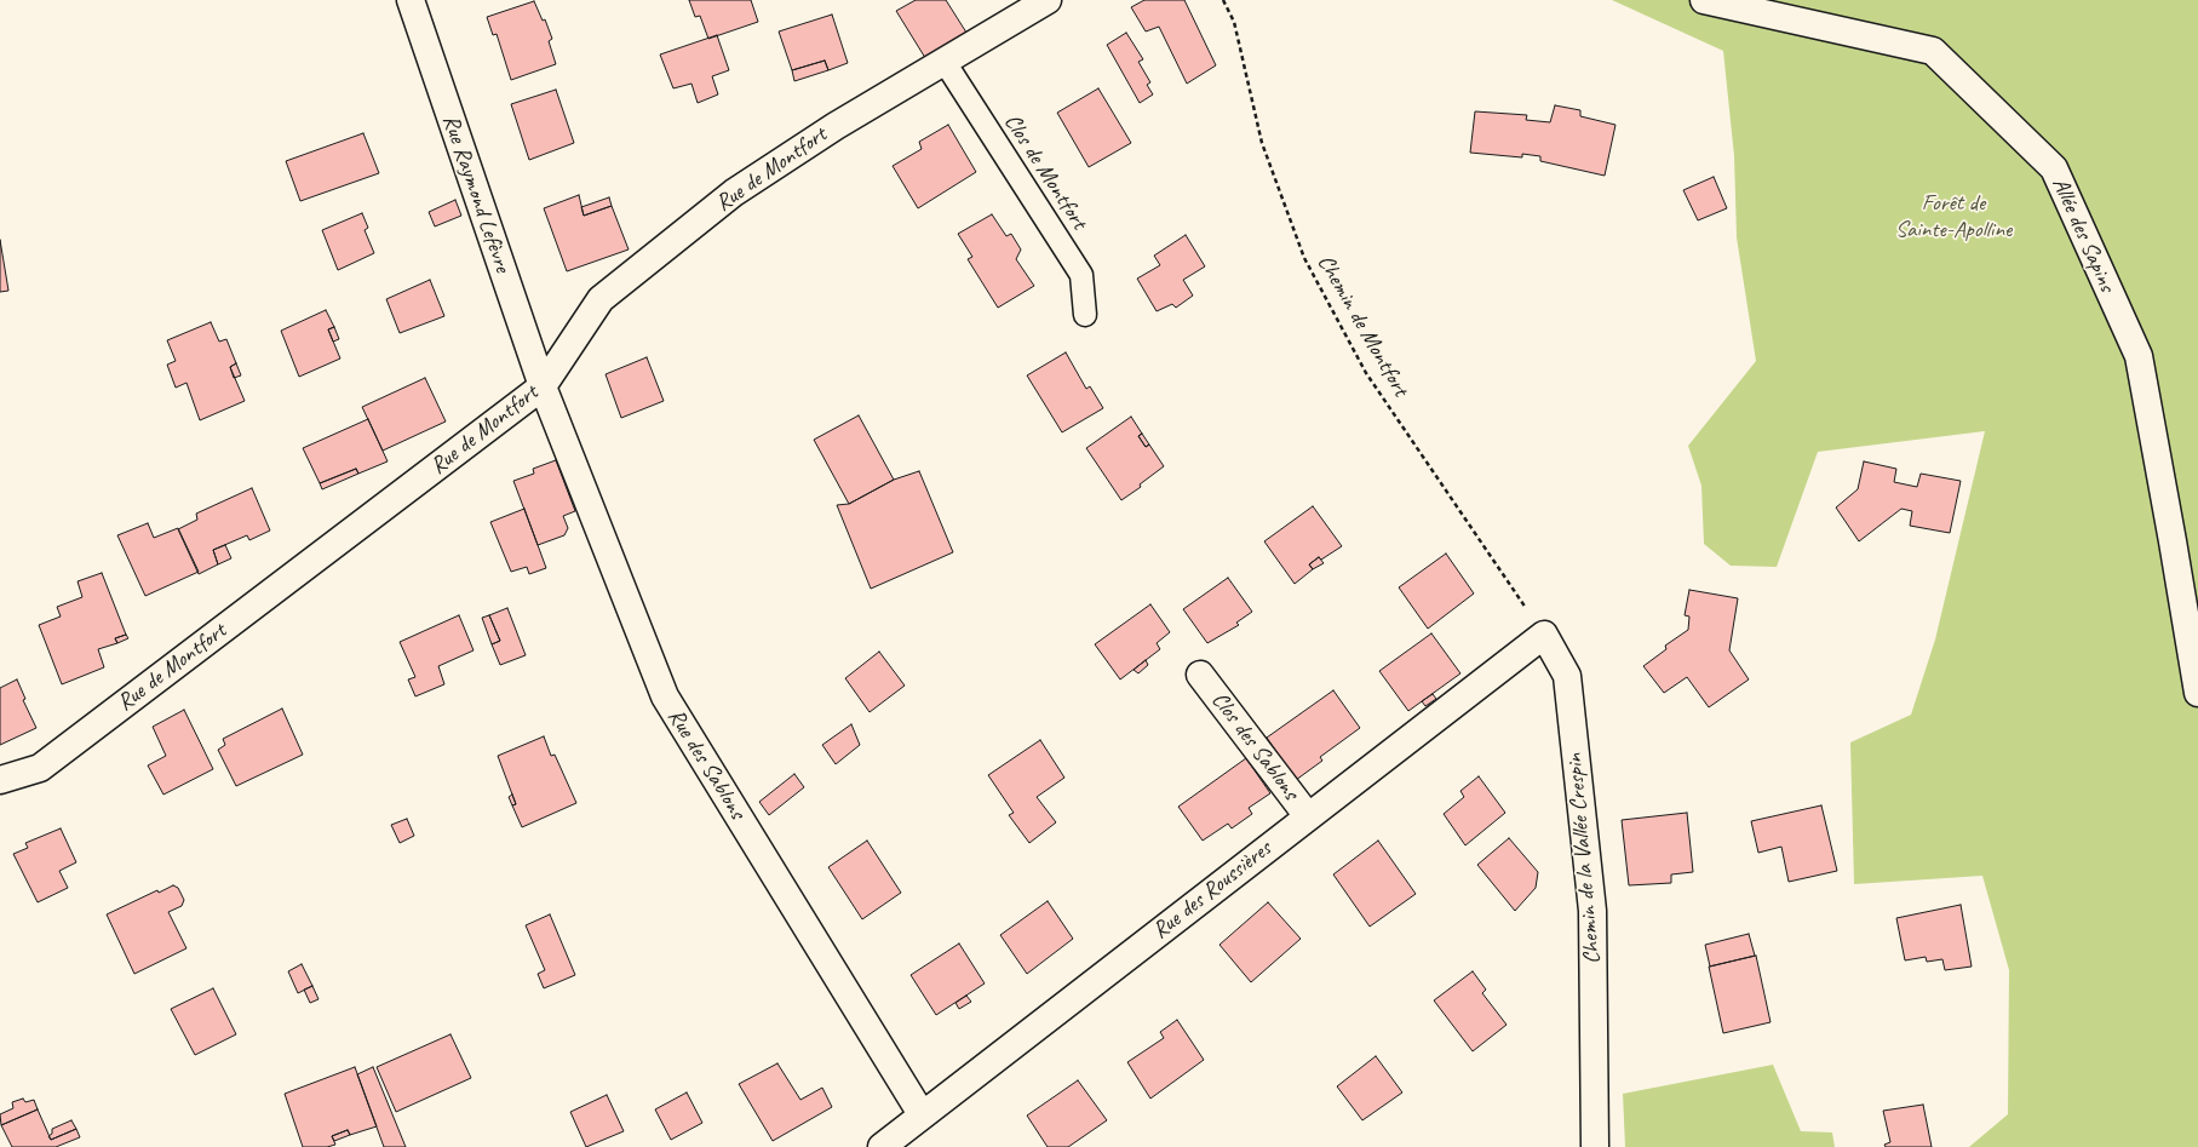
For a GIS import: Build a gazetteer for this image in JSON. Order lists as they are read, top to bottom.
{
  "streets": {
    "street": [
      "Rue de Montfort",
      "Rue Raymond Lefèvre",
      "Allée des Sapins",
      "Clos des Sablons",
      "Rue des Sablons",
      "Chemin de la Vallée Crespin",
      "Rue des Roussières"
    ],
    "lane": ["Clos de Montfort"],
    "path": ["Chemin de Montfort"]
  },
  "crossings": [
    ["Rue de Montfort", "Clos de Montfort"],
    ["Rue de Montfort", "Rue Raymond Lefèvre"],
    ["Rue de Montfort", "Rue des Sablons"],
    ["Rue Raymond Lefèvre", "Rue des Sablons"],
    ["Chemin de Montfort", "Chemin de la Vallée Crespin"],
    ["Chemin de Montfort", "Rue des Roussières"],
    ["Clos des Sablons", "Rue des Roussières"],
    ["Rue des Sablons", "Rue des Roussières"],
    ["Chemin de la Vallée Crespin", "Rue des Roussières"]
  ],
  "parks": ["Forêt de Sainte-Apolline"]
}
